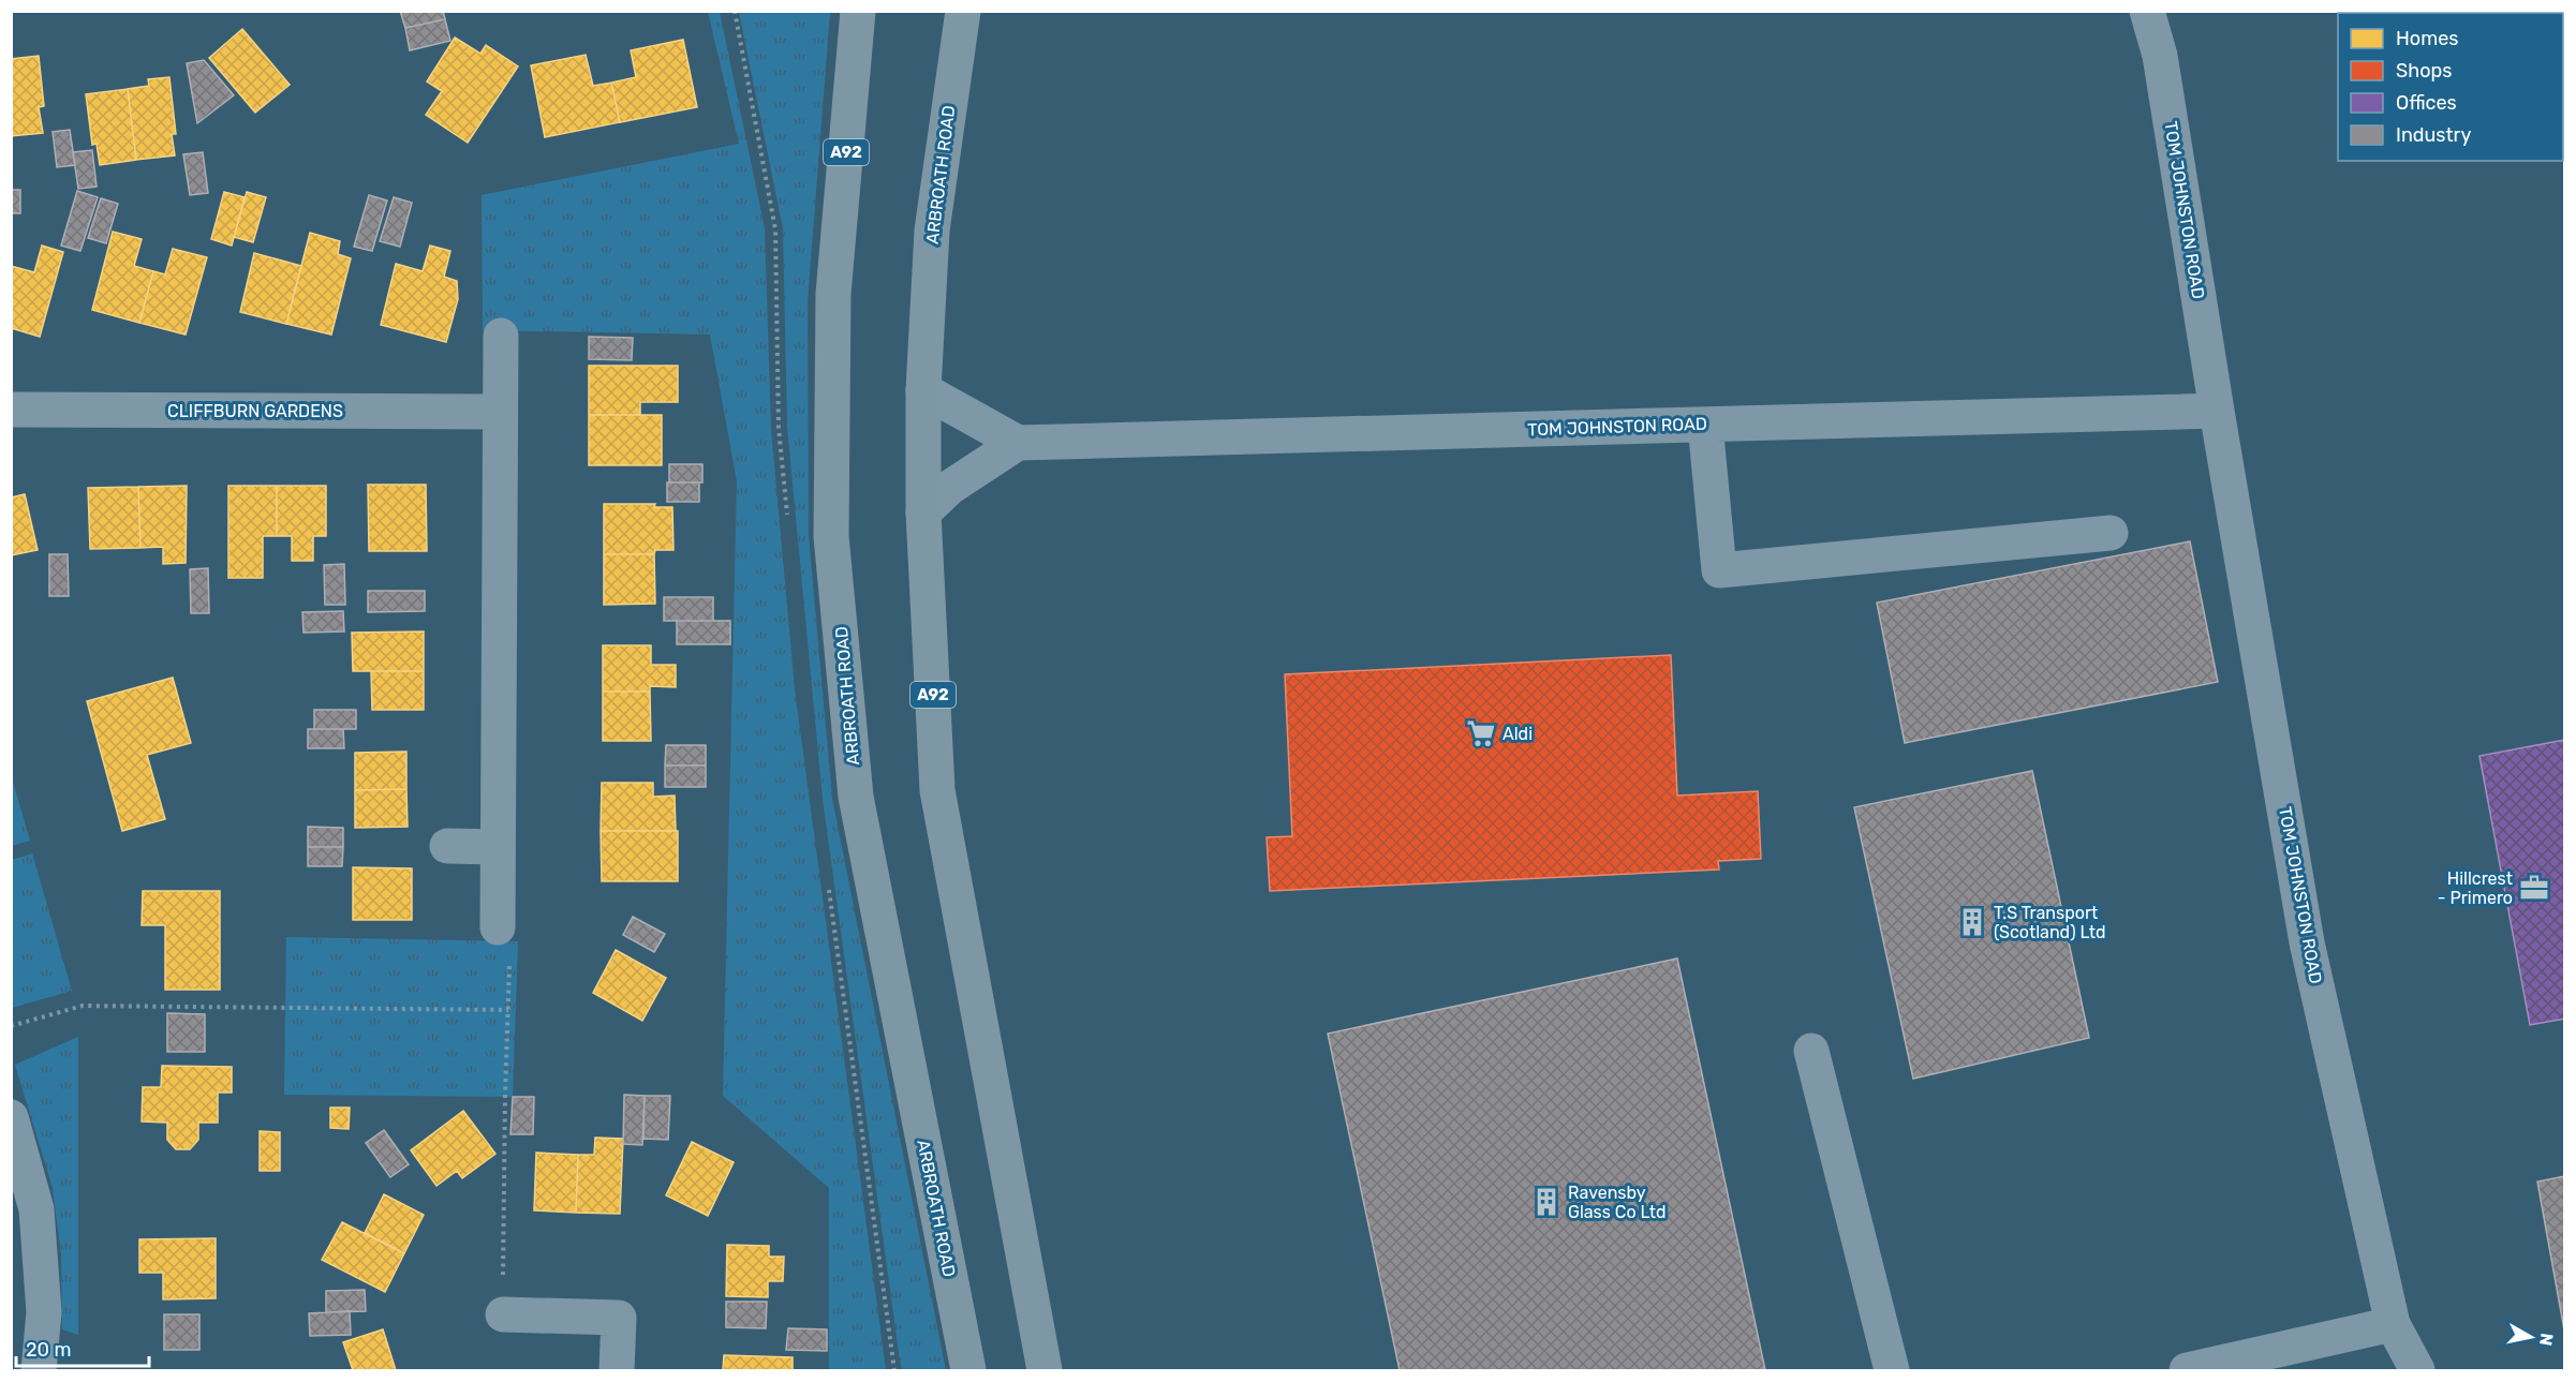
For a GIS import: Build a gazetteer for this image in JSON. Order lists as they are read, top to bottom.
{
  "streets": {
    "main road": ["A92", "ARBROATH ROAD"],
    "street": ["TOM JOHNSTON ROAD", "CLIFFBURN GARDENS"]
  },
  "places": {
    "supermarket": ["Aldi"],
    "office": ["Hillcrest - Primero"],
    "building": ["T.S Transport (Scotland) Ltd", "Ravensby Glass Co Ltd"]
  },
  "legend": [
    "Homes",
    "Shops",
    "Offices",
    "Industry"
  ],
  "scale_bar": "20 m",
  "north": "right"
}
